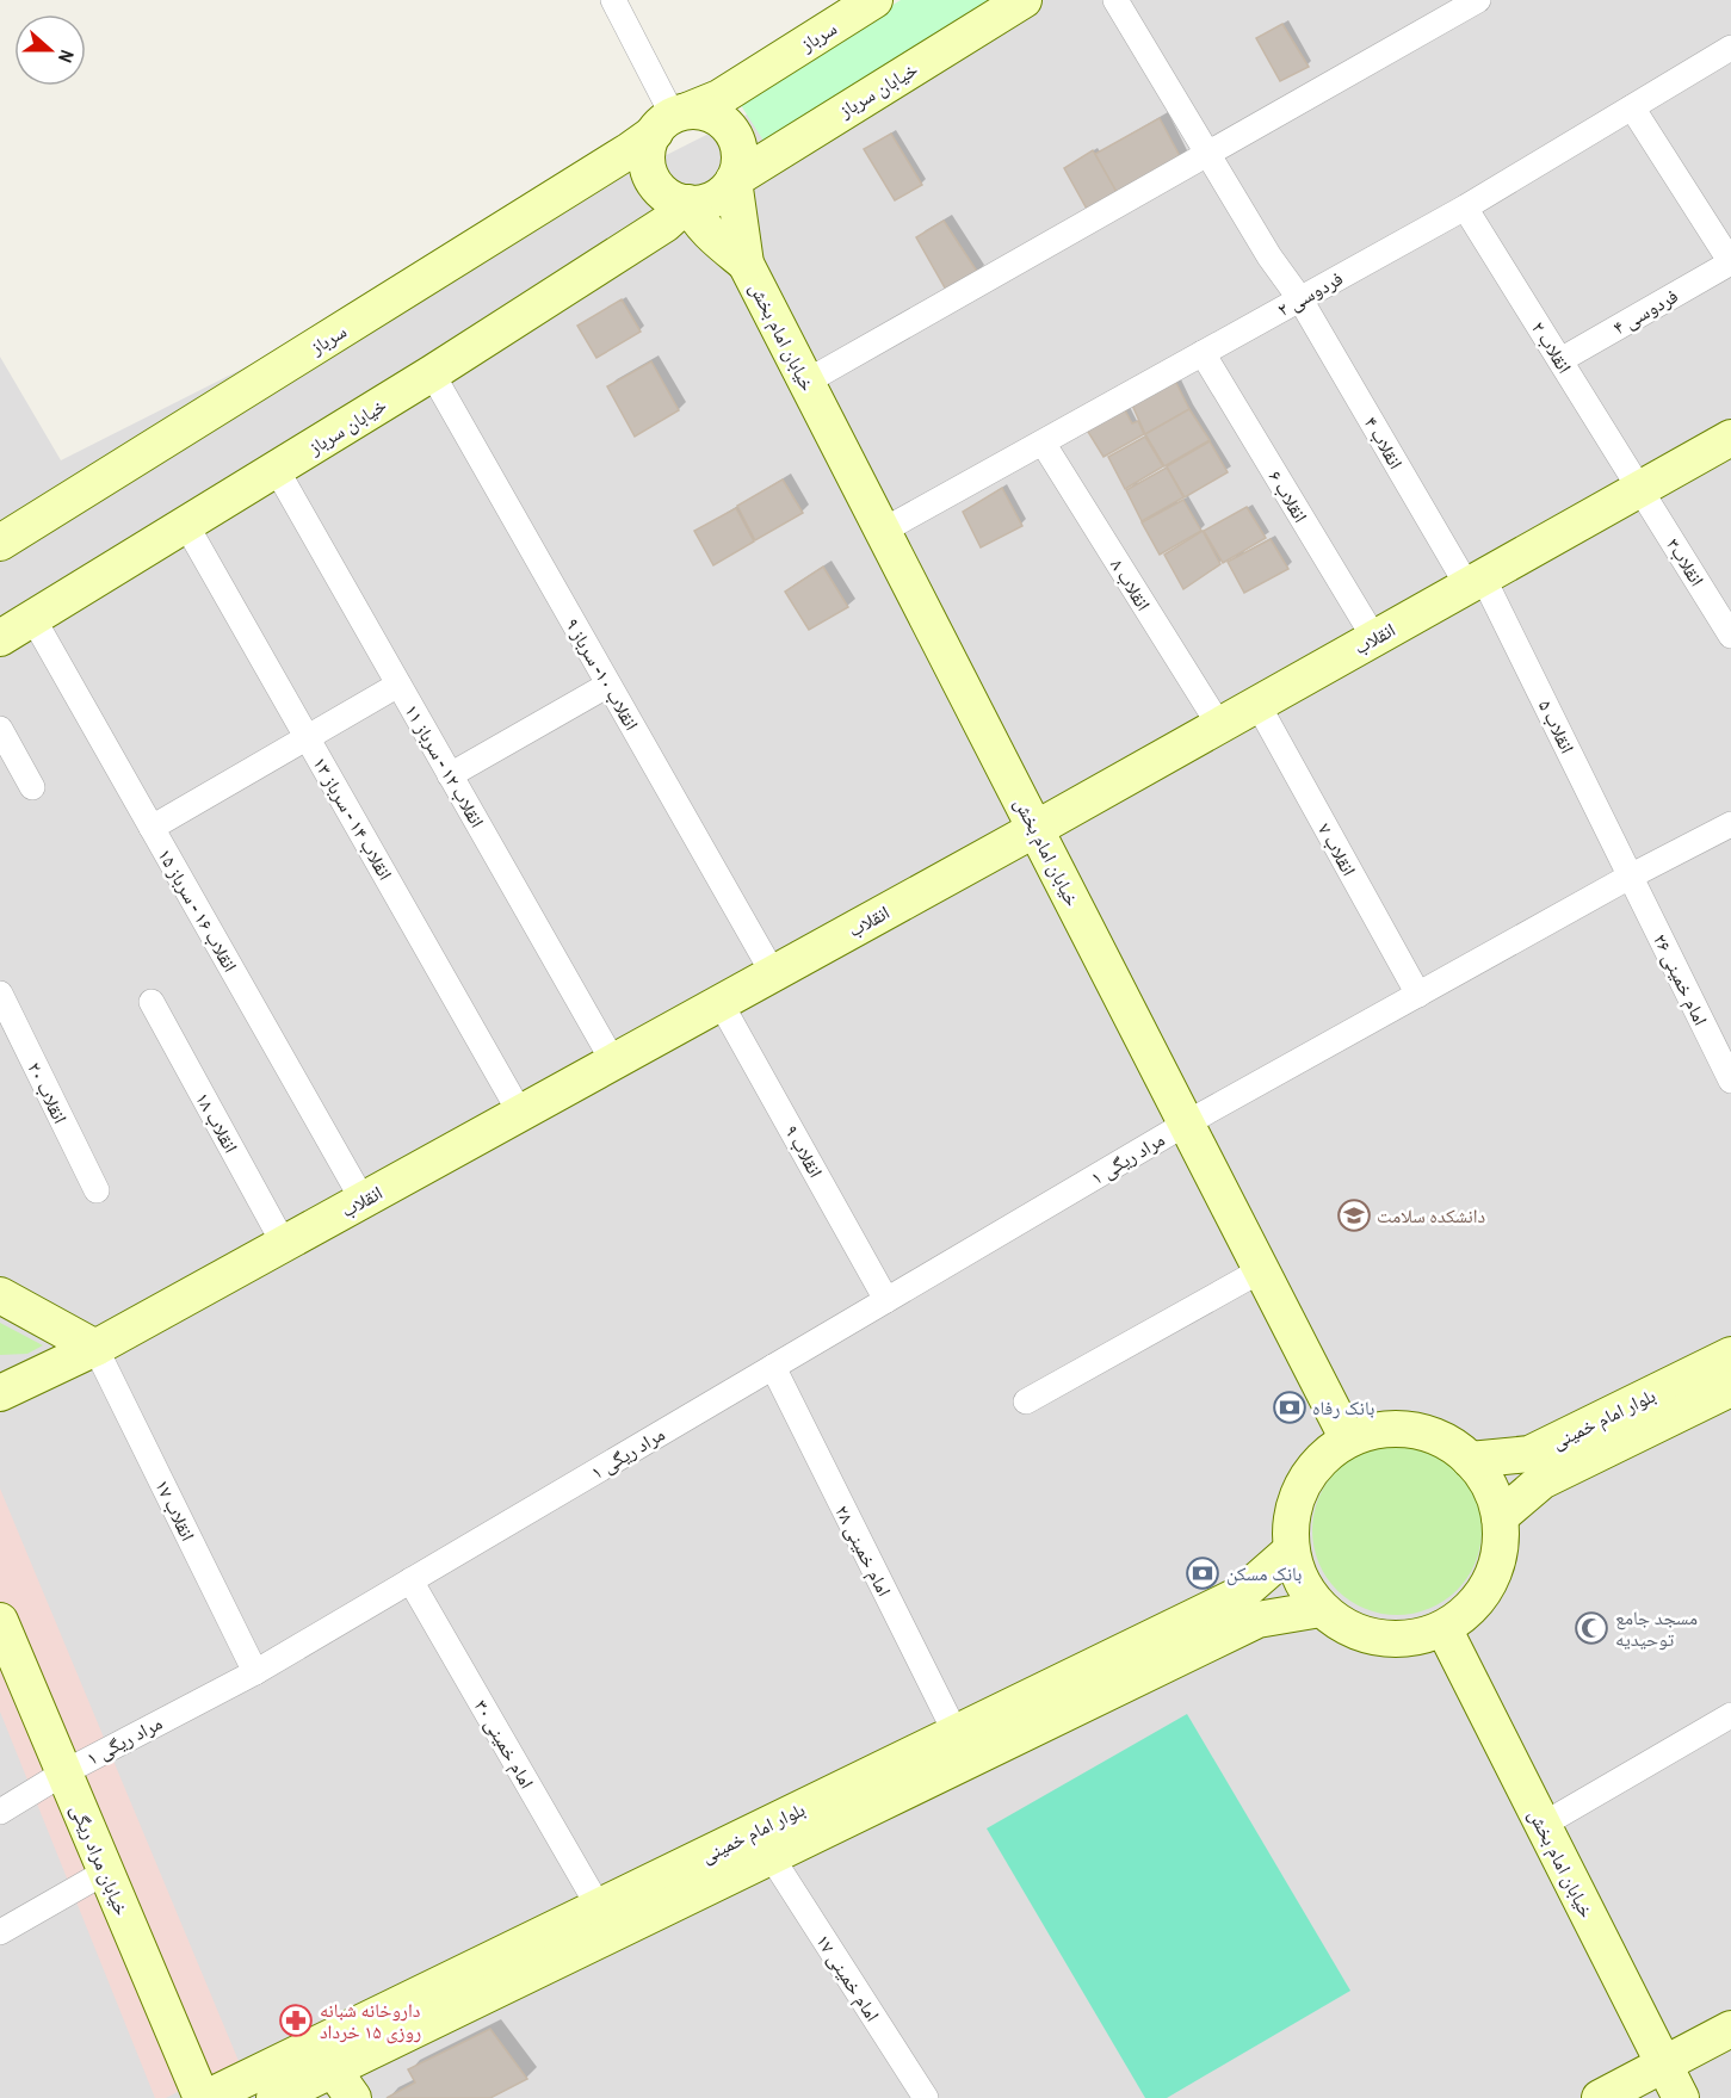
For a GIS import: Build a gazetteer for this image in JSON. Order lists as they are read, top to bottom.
{
  "streets": {
    "main road": [
      "سرباز",
      "خیابان سرباز",
      "خیابان امام بخش",
      "انقلاب",
      "بلوار امام خمینی",
      "خیابان مراد ریگی"
    ],
    "street": [
      "فردوسی ۲",
      "فردوسی ۴",
      "انقلاب ۲",
      "انقلاب ۴",
      "انقلاب ۶",
      "انقلاب۳",
      "انقلاب ۸",
      "انقلاب ۱۰- سرباز ۹",
      "انقلاب ۵",
      "انقلاب ۱۲ - سرباز ۱۱",
      "انقلاب ۱۴ - سرباز ۱۳",
      "انقلاب ۷",
      "انقلاب ۱۶ - سرباز ۱۵",
      "امام خمینی ۲۶",
      "انقلاب ۲۰",
      "انقلاب ۱۸",
      "انقلاب ۹",
      "مراد ریگی ۱",
      "انقلاب ۱۷",
      "امام خمینی ۲۸",
      "امام خمینی ۳۰",
      "امام خمینی ۱۷"
    ]
  },
  "crossings": [
    ["سرباز", "خیابان سرباز"],
    ["خیابان سرباز", "انقلاب ۱۰- سرباز ۹"],
    ["خیابان سرباز", "انقلاب ۱۲ - سرباز ۱۱"],
    ["خیابان سرباز", "انقلاب ۱۴ - سرباز ۱۳"],
    ["خیابان سرباز", "انقلاب ۱۶ - سرباز ۱۵"],
    ["فردوسی ۲", "خیابان امام بخش"],
    ["فردوسی ۲", "انقلاب ۲"],
    ["فردوسی ۲", "انقلاب ۴"],
    ["فردوسی ۲", "انقلاب ۶"],
    ["فردوسی ۲", "انقلاب ۸"],
    ["فردوسی ۴", "انقلاب ۲"],
    ["خیابان امام بخش", "انقلاب"],
    ["خیابان امام بخش", "مراد ریگی ۱"],
    ["خیابان امام بخش", "بلوار امام خمینی"],
    ["انقلاب ۲", "انقلاب۳"],
    ["انقلاب ۲", "انقلاب"],
    ["انقلاب ۴", "انقلاب"],
    ["انقلاب ۴", "انقلاب ۵"],
    ["انقلاب ۶", "انقلاب"],
    ["انقلاب۳", "انقلاب"],
    ["انقلاب ۸", "انقلاب"],
    ["انقلاب", "انقلاب ۱۰- سرباز ۹"],
    ["انقلاب", "انقلاب ۵"],
    ["انقلاب", "انقلاب ۱۲ - سرباز ۱۱"],
    ["انقلاب", "انقلاب ۱۴ - سرباز ۱۳"],
    ["انقلاب", "انقلاب ۷"],
    ["انقلاب", "انقلاب ۱۶ - سرباز ۱۵"],
    ["انقلاب", "انقلاب ۱۸"],
    ["انقلاب", "انقلاب ۹"],
    ["انقلاب", "انقلاب ۱۷"],
    ["انقلاب ۵", "امام خمینی ۲۶"],
    ["انقلاب ۵", "مراد ریگی ۱"],
    ["انقلاب ۷", "مراد ریگی ۱"],
    ["امام خمینی ۲۶", "مراد ریگی ۱"],
    ["انقلاب ۹", "مراد ریگی ۱"],
    ["مراد ریگی ۱", "انقلاب ۱۷"],
    ["مراد ریگی ۱", "امام خمینی ۲۸"],
    ["مراد ریگی ۱", "امام خمینی ۳۰"],
    ["مراد ریگی ۱", "خیابان مراد ریگی"],
    ["بلوار امام خمینی", "امام خمینی ۲۸"],
    ["بلوار امام خمینی", "امام خمینی ۳۰"],
    ["بلوار امام خمینی", "خیابان مراد ریگی"],
    ["بلوار امام خمینی", "امام خمینی ۱۷"]
  ],
  "places": {
    "school or university": ["دانشکده سلامت"],
    "bank": ["بانک رفاه", "بانک مسکن"],
    "mosque": ["مسجد جامع توحیدیه"],
    "pharmacy": ["داروخانه شبانه روزی ۱۵ خرداد"]
  },
  "north": "right"
}
